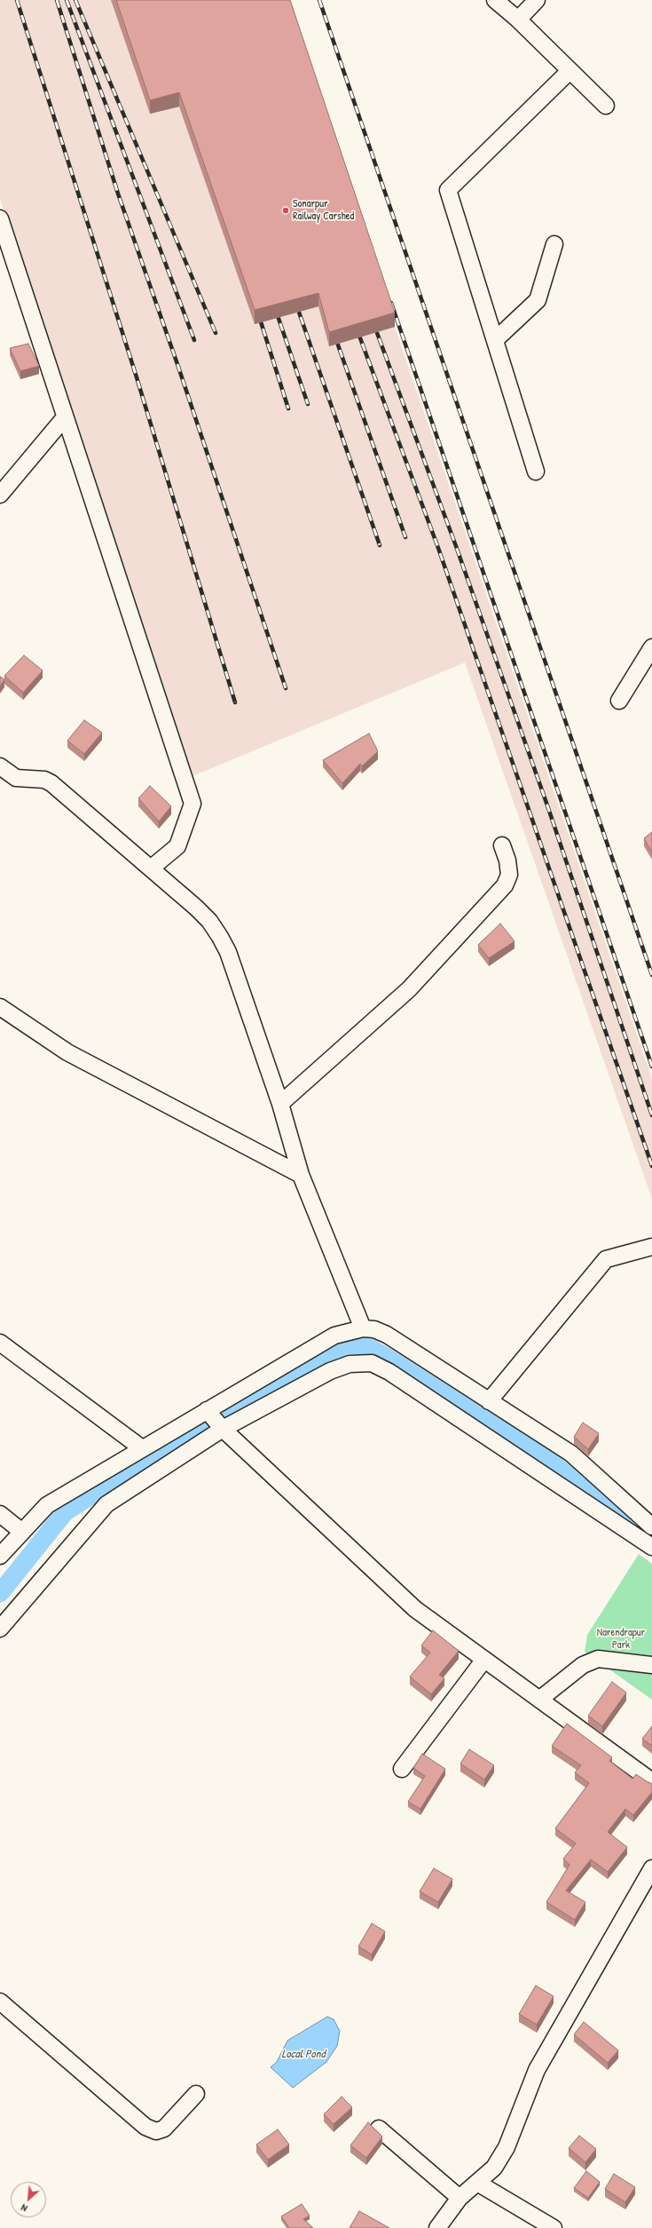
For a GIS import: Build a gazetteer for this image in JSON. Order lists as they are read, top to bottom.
{
  "water": ["Local Pond"],
  "parks": ["Narendrapur Park"],
  "places": ["Sonarpur Railway Carshed"],
  "north": "bottom left"
}
